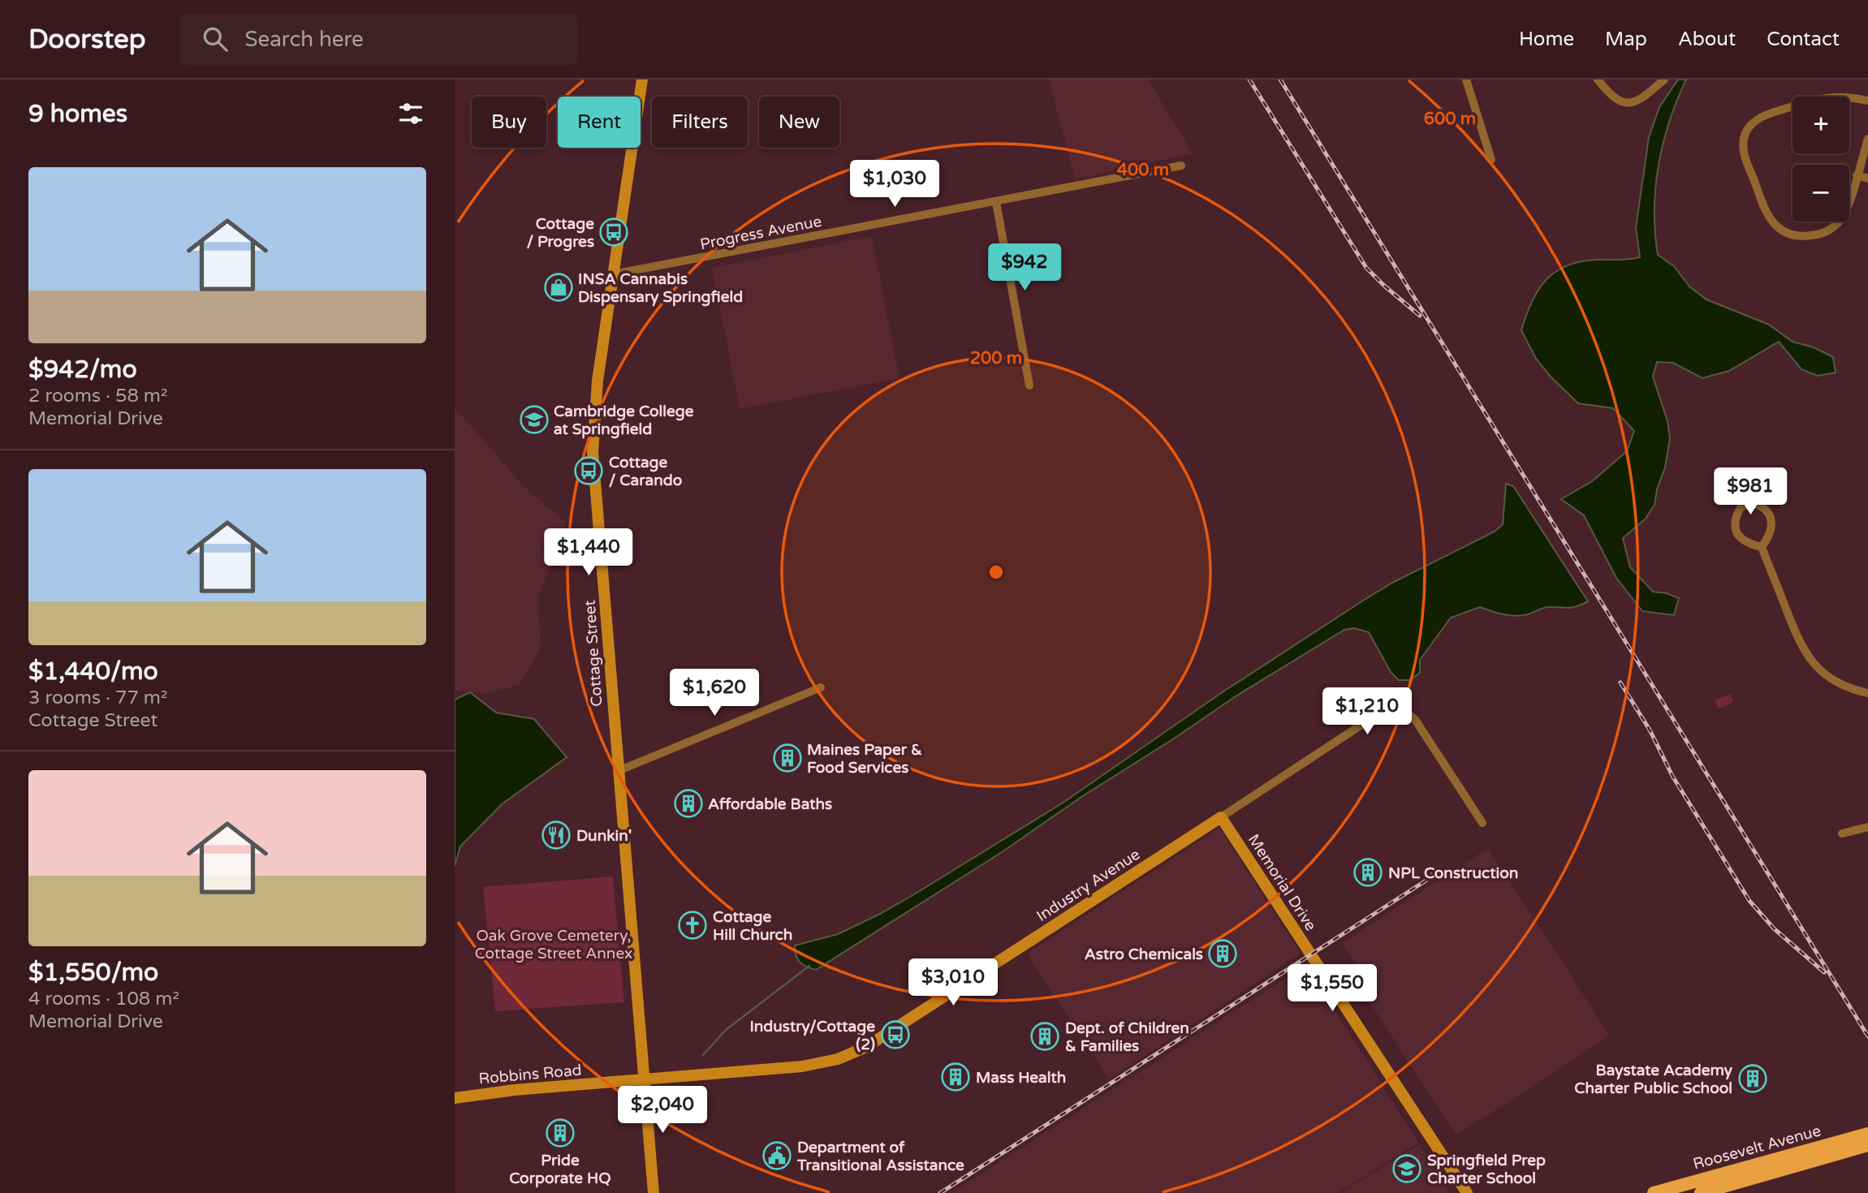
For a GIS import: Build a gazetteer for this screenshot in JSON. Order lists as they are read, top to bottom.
{
  "streets": {
    "main road": ["Roosevelt Avenue"],
    "street": [
      "Progress Avenue",
      "Cottage Street",
      "Memorial Drive",
      "Industry Avenue",
      "Robbins Road"
    ]
  },
  "crossings": [
    ["Progress Avenue", "Cottage Street"],
    ["Cottage Street", "Industry Avenue"],
    ["Cottage Street", "Robbins Road"],
    ["Memorial Drive", "Industry Avenue"],
    ["Industry Avenue", "Robbins Road"]
  ],
  "parks": ["Oak Grove Cemetery, Cottage Street Annex"],
  "places": {
    "bus stop": ["Cottage / Progres", "Cottage / Carando", "Industry/Cottage (2)"],
    "shop": ["INSA Cannabis Dispensary Springfield"],
    "school or university": ["Cambridge College at Springfield", "Springfield Prep Charter School"],
    "building": [
      "Maines Paper & Food Services",
      "Affordable Baths",
      "NPL Construction",
      "Astro Chemicals",
      "Dept. of Children & Families",
      "Mass Health",
      "Baystate Academy Charter Public School",
      "Pride Corporate HQ"
    ],
    "restaurant": ["Dunkin'"],
    "church": ["Cottage Hill Church"],
    "public building": ["Department of Transitional Assistance"]
  },
  "page": {
    "header": "Doorstep",
    "search": "Search here",
    "nav": [
      "Home",
      "Map",
      "About",
      "Contact"
    ],
    "heading": "9 homes",
    "map_buttons": ["+", "−"],
    "chip": [
      "Buy",
      "Rent",
      "Filters",
      "New"
    ],
    "list": [
      {
        "name": "$942/mo",
        "note": "2 rooms · 58 m² · Memorial Drive"
      },
      {
        "name": "$1,440/mo",
        "note": "3 rooms · 77 m² · Cottage Street"
      },
      {
        "name": "$1,550/mo",
        "note": "4 rooms · 108 m² · Memorial Drive"
      }
    ],
    "price": [
      "$1,030",
      "$942",
      "$981",
      "$1,440",
      "$1,620",
      "$1,210",
      "$3,010",
      "$1,550",
      "$2,040"
    ]
  },
  "rings": ["600 m", "400 m", "200 m"]
}
